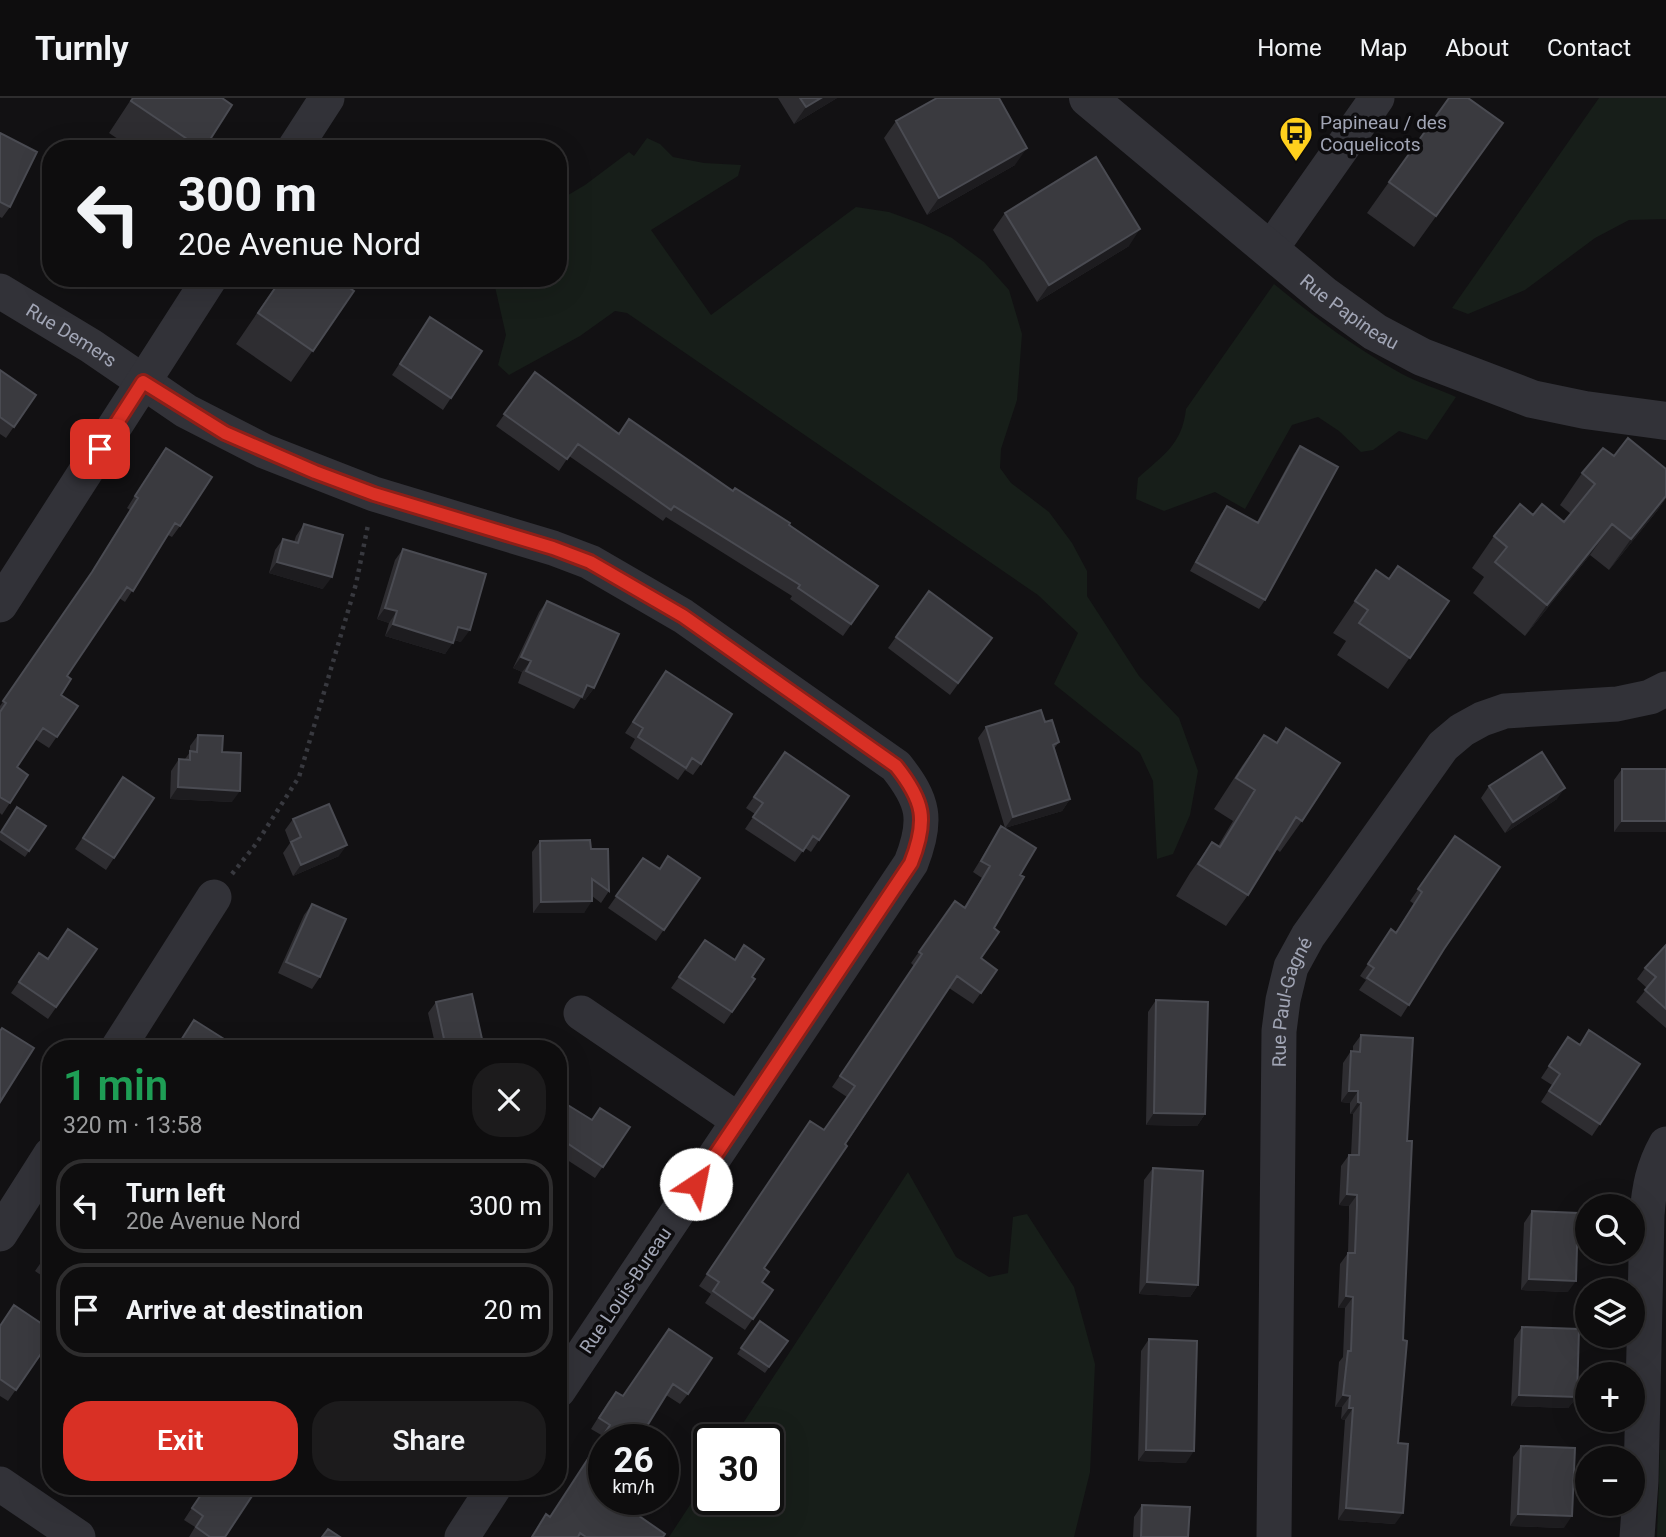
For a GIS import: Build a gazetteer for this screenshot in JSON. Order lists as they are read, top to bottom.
{
  "streets": {
    "street": [
      "Rue Papineau",
      "Rue Demers",
      "Rue Paul-Gagné",
      "Rue Louis-Bureau"
    ]
  },
  "crossings": [
    ["Rue Demers", "Rue Louis-Bureau"]
  ],
  "places": {
    "bus stop": ["Papineau / des Coquelicots"]
  },
  "page": {
    "header": "Turnly",
    "nav": [
      "Home",
      "Map",
      "About",
      "Contact"
    ],
    "turn": ["300 m", "20e Avenue Nord"],
    "heading": ["1 min", "320 m · 13:58"],
    "list": [
      {
        "name": "Turn left",
        "note": "20e Avenue Nord",
        "value": "300 m"
      },
      {
        "name": "Arrive at destination",
        "value": "20 m"
      }
    ],
    "map_buttons": ["+", "−"],
    "buttons": ["Exit", "Share"],
    "speed": "26 km/h",
    "limit": "30"
  }
}
